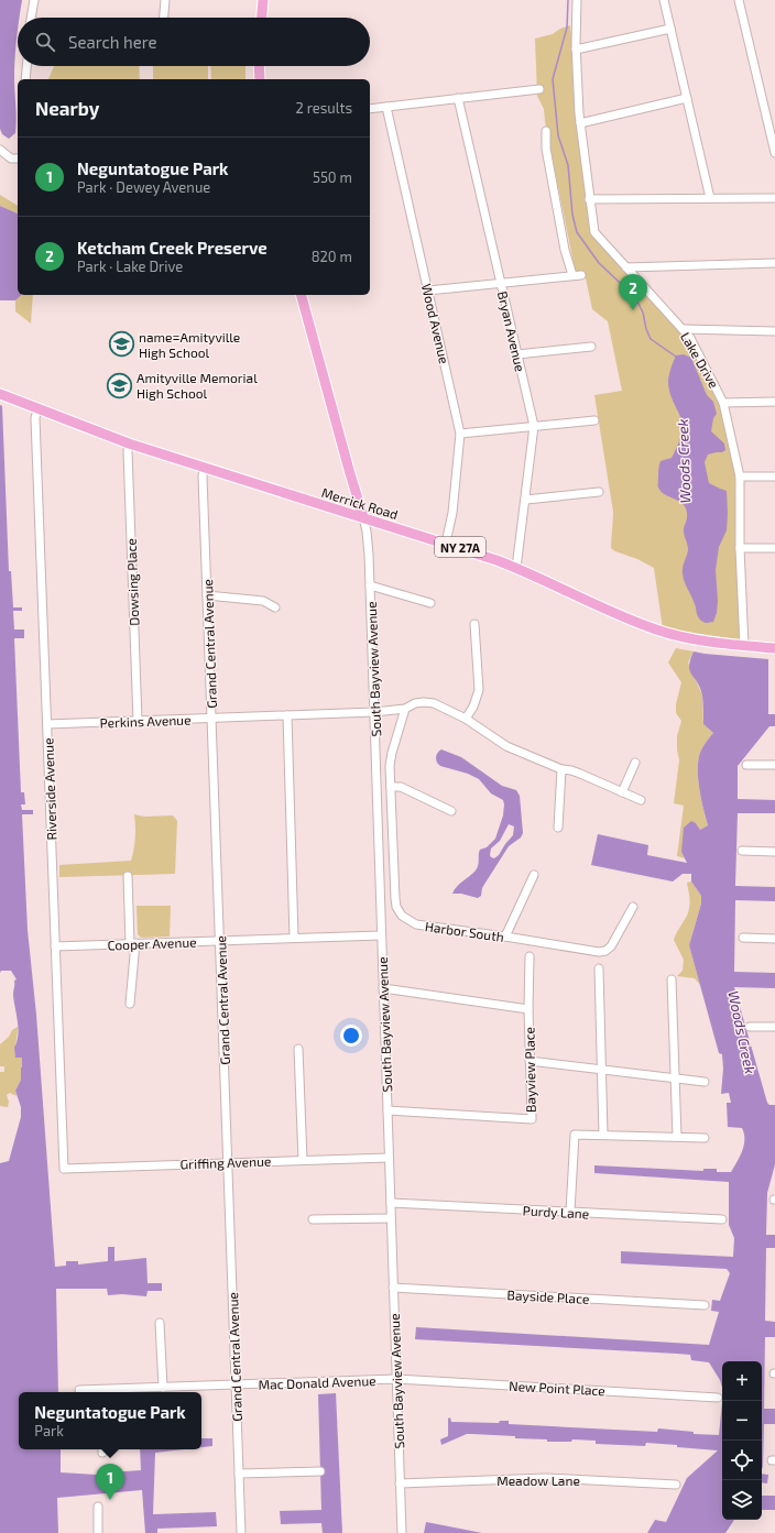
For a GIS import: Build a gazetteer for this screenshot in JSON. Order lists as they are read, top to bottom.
{
  "streets": {
    "main road": ["Merrick Road", "NY 27A"],
    "street": [
      "Wood Avenue",
      "Bryan Avenue",
      "Lake Drive",
      "Dowsing Place",
      "Grand Central Avenue",
      "South Bayview Avenue",
      "Perkins Avenue",
      "Riverside Avenue",
      "Harbor South",
      "Cooper Avenue",
      "Bayview Place",
      "Griffing Avenue",
      "Purdy Lane",
      "Bayside Place",
      "Mac Donald Avenue",
      "New Point Place",
      "Meadow Lane"
    ]
  },
  "crossings": [
    ["Wood Avenue", "Merrick Road"],
    ["Bryan Avenue", "Merrick Road"],
    ["Lake Drive", "Merrick Road"],
    ["Merrick Road", "Dowsing Place"],
    ["Merrick Road", "Grand Central Avenue"],
    ["Merrick Road", "South Bayview Avenue"],
    ["Merrick Road", "Riverside Avenue"],
    ["Dowsing Place", "Perkins Avenue"],
    ["Grand Central Avenue", "Perkins Avenue"],
    ["Grand Central Avenue", "Cooper Avenue"],
    ["Grand Central Avenue", "Griffing Avenue"],
    ["Grand Central Avenue", "Mac Donald Avenue"],
    ["South Bayview Avenue", "Perkins Avenue"],
    ["South Bayview Avenue", "Cooper Avenue"],
    ["South Bayview Avenue", "Bayview Place"],
    ["South Bayview Avenue", "Griffing Avenue"],
    ["South Bayview Avenue", "Purdy Lane"],
    ["South Bayview Avenue", "Bayside Place"],
    ["South Bayview Avenue", "Mac Donald Avenue"],
    ["South Bayview Avenue", "New Point Place"],
    ["South Bayview Avenue", "Meadow Lane"],
    ["Perkins Avenue", "Riverside Avenue"],
    ["Perkins Avenue", "Harbor South"],
    ["Riverside Avenue", "Cooper Avenue"],
    ["Riverside Avenue", "Griffing Avenue"],
    ["Mac Donald Avenue", "New Point Place"]
  ],
  "water": ["Woods Creek"],
  "places": {
    "school or university": ["name=Amityville High School", "Amityville Memorial High School"]
  },
  "page": {
    "search": "Search here",
    "heading": ["Nearby", "2 results"],
    "list": [
      {
        "mark": "1",
        "name": "Neguntatogue Park",
        "note": "Park · Dewey Avenue",
        "value": "550 m"
      },
      {
        "mark": "2",
        "name": "Ketcham Creek Preserve",
        "note": "Park · Lake Drive",
        "value": "820 m"
      }
    ],
    "pins": ["2", "1"],
    "map_buttons": ["+", "−"],
    "popup": ["Neguntatogue Park", "Park"]
  }
}
